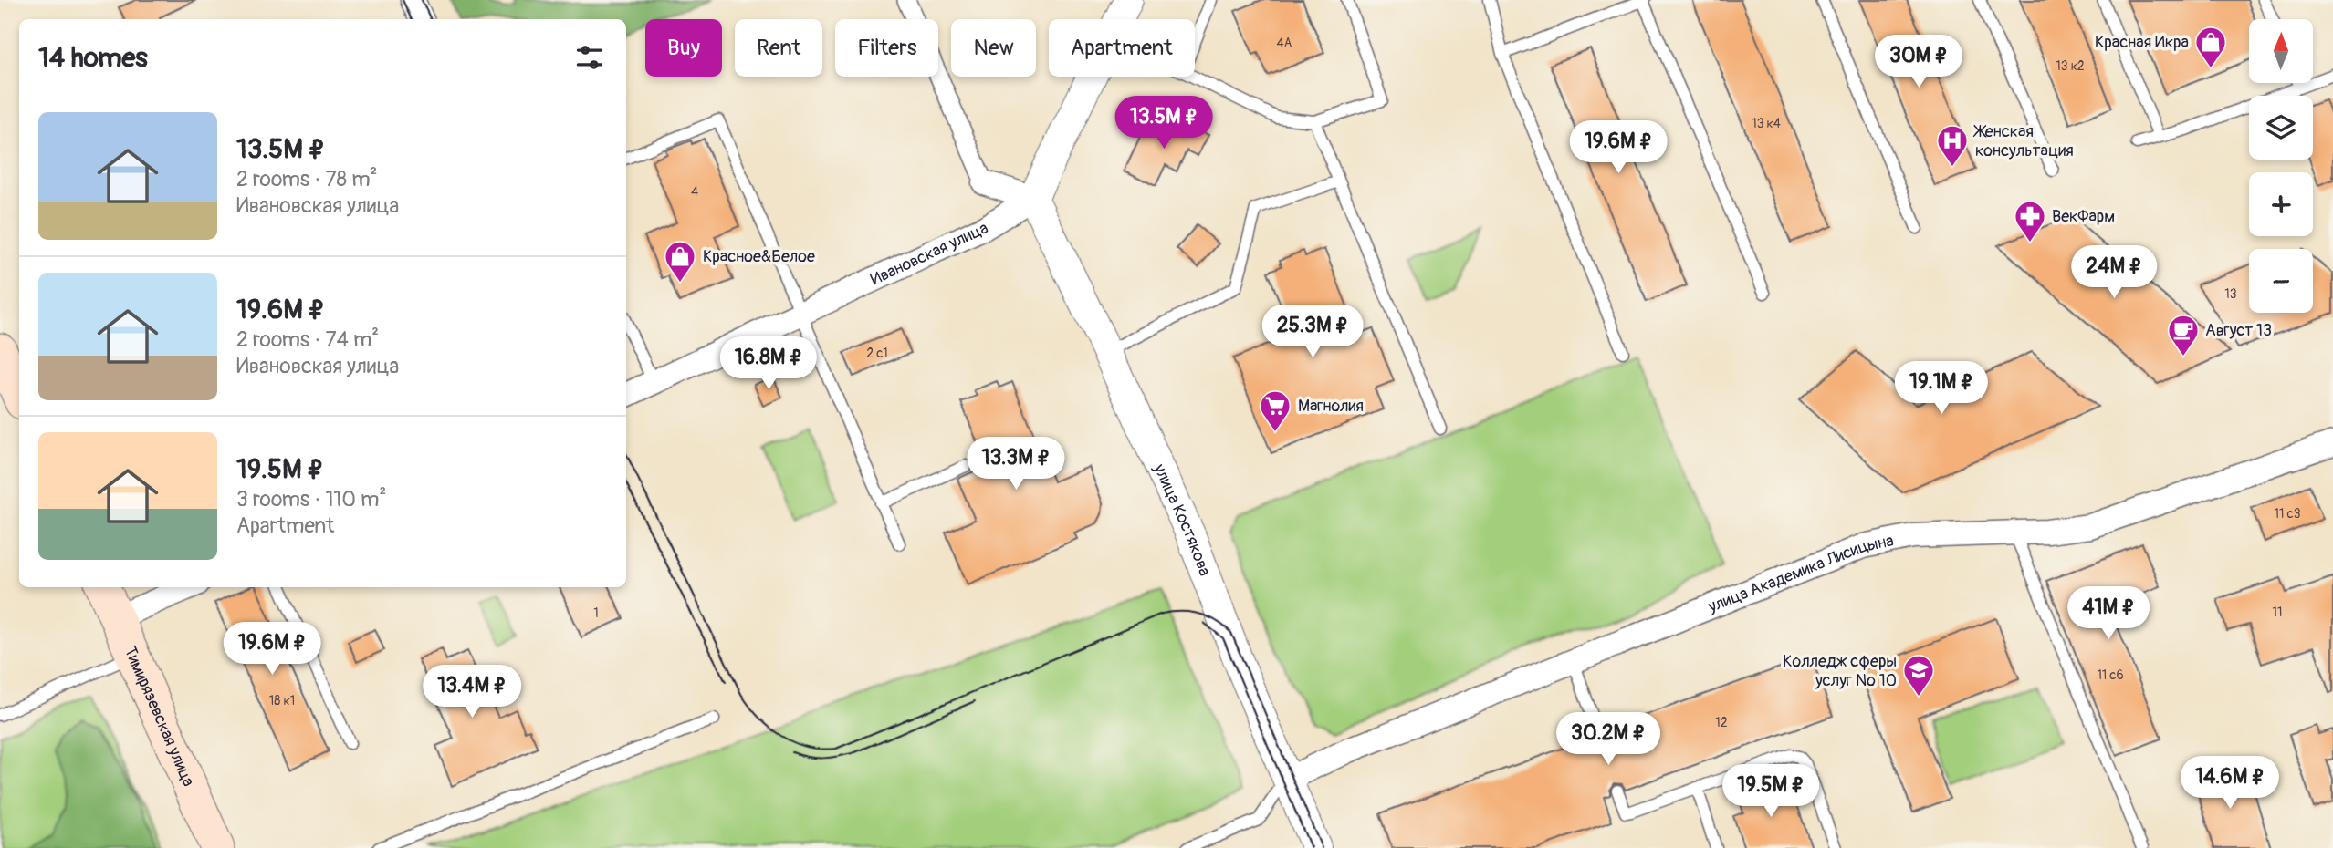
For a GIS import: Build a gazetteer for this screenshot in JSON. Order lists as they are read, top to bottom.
{
  "streets": {
    "main road": ["Тимирязевская улица"],
    "street": ["Ивановская улица", "улица Костякова", "улица Академика Лисицына"]
  },
  "crossings": [
    ["Ивановская улица", "улица Костякова"],
    ["улица Костякова", "улица Академика Лисицына"]
  ],
  "places": {
    "shop": ["Красная Икра", "Красное&Белое"],
    "hospital": ["Женская консультация"],
    "pharmacy": ["ВекФарм"],
    "cafe": ["Август 13"],
    "supermarket": ["Магнолия"],
    "school or university": ["Колледж сферы услуг № 10"]
  },
  "house_numbers": [
    "4А",
    "13 к2",
    "13 к4",
    "4",
    "13",
    "2 с1",
    "11 с3",
    "11",
    "1",
    "11 с6",
    "18 к1",
    "12"
  ],
  "north": "top",
  "page": {
    "map_buttons": ["+", "−"],
    "chip": [
      "Buy",
      "Rent",
      "Filters",
      "New",
      "Apartment"
    ],
    "heading": "14 homes",
    "price": [
      "30M ₽",
      "13.5M ₽",
      "19.6M ₽",
      "24M ₽",
      "25.3M ₽",
      "16.8M ₽",
      "19.1M ₽",
      "13.3M ₽",
      "41M ₽",
      "19.6M ₽",
      "13.4M ₽",
      "30.2M ₽",
      "14.6M ₽",
      "19.5M ₽"
    ],
    "list": [
      {
        "name": "13.5M ₽",
        "note": "2 rooms · 78 m² · Ивановская улица"
      },
      {
        "name": "19.6M ₽",
        "note": "2 rooms · 74 m² · Ивановская улица"
      },
      {
        "name": "19.5M ₽",
        "note": "3 rooms · 110 m² · Apartment"
      }
    ]
  }
}
